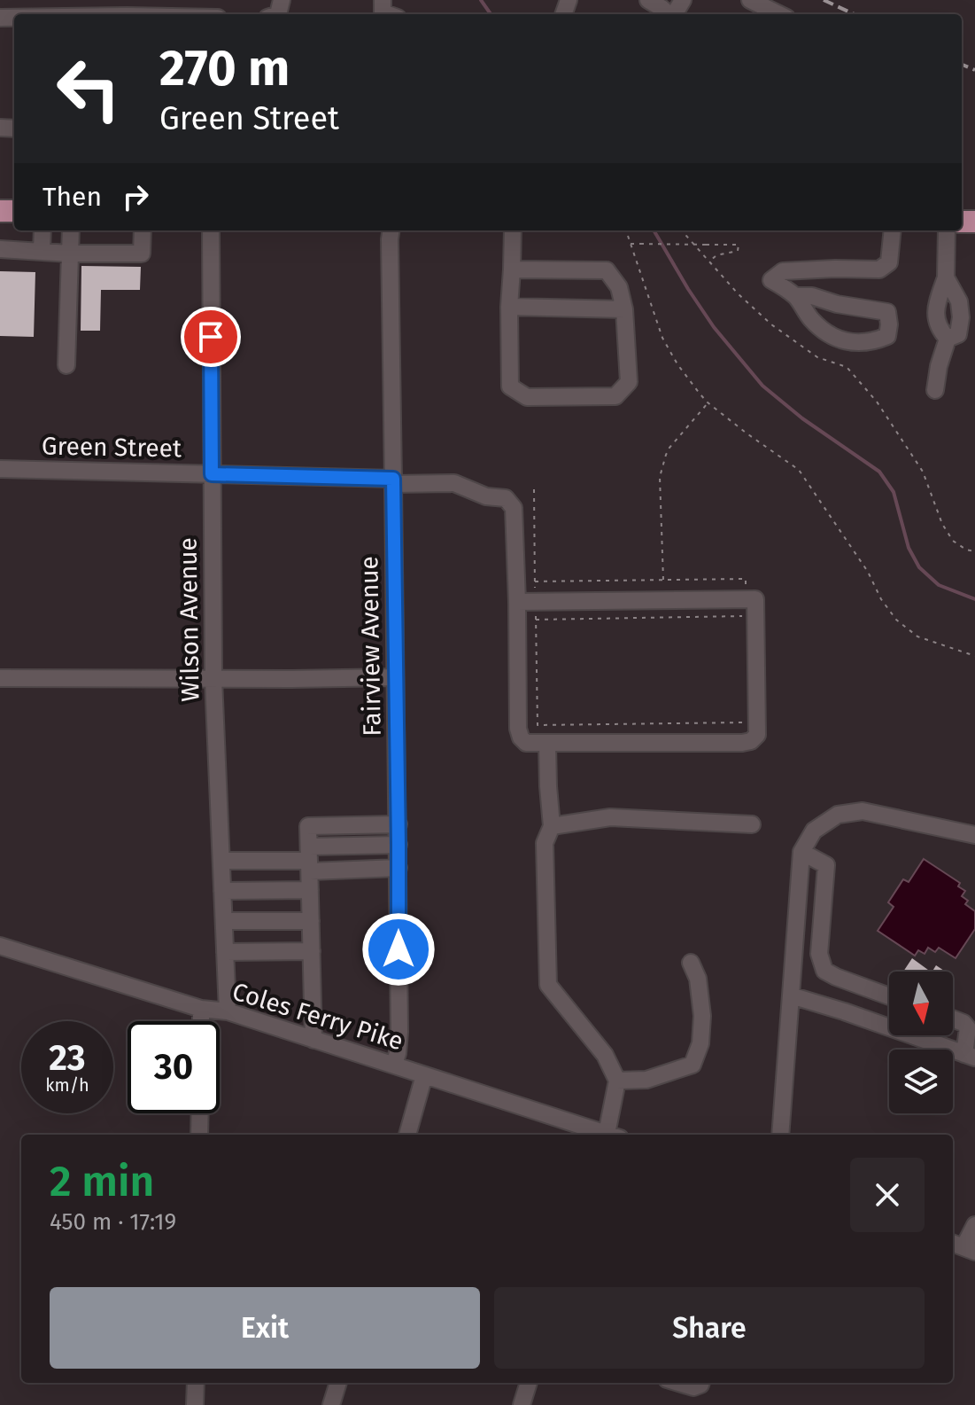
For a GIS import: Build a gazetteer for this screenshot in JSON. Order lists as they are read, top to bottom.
{
  "streets": {
    "street": [
      "Green Street",
      "Wilson Avenue",
      "Fairview Avenue",
      "Coles Ferry Pike"
    ]
  },
  "crossings": [
    ["Green Street", "Wilson Avenue"],
    ["Green Street", "Fairview Avenue"],
    ["Wilson Avenue", "Coles Ferry Pike"],
    ["Fairview Avenue", "Coles Ferry Pike"]
  ],
  "north": "bottom",
  "page": {
    "turn": ["270 m", "Green Street"],
    "then": "Then",
    "speed": "23 km/h",
    "limit": "30",
    "heading": ["2 min", "450 m · 17:19"],
    "buttons": ["Exit", "Share"]
  }
}
